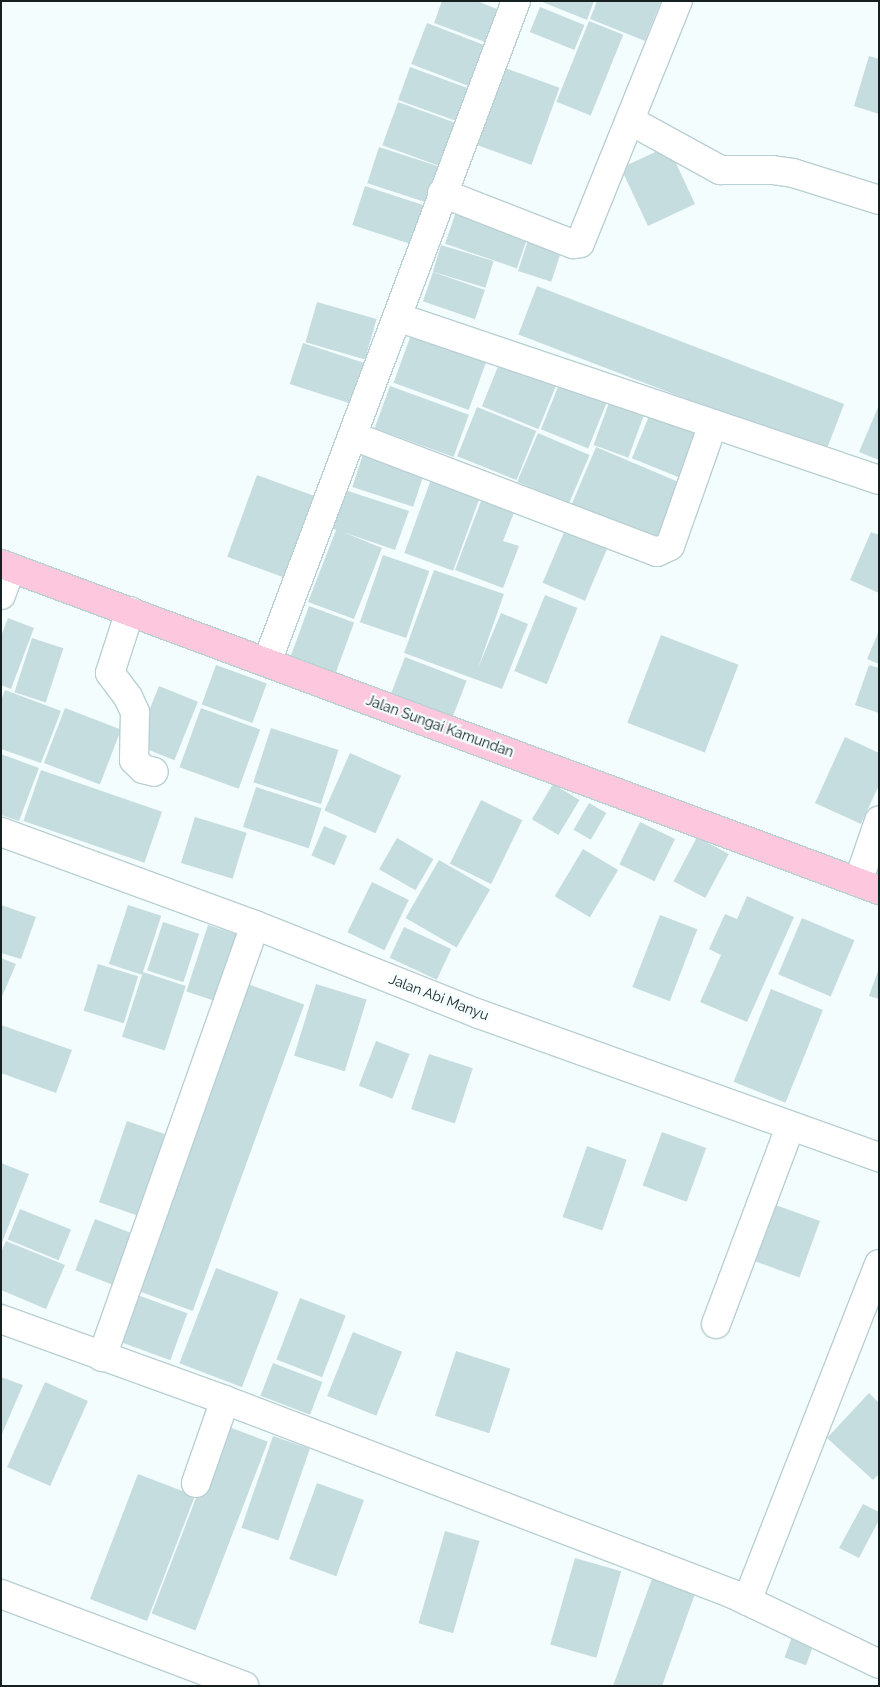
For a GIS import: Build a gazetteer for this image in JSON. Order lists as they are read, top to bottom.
{
  "streets": {
    "main road": ["Jalan Sungai Kamundan"],
    "street": ["Jalan Abi Manyu"]
  }
}
